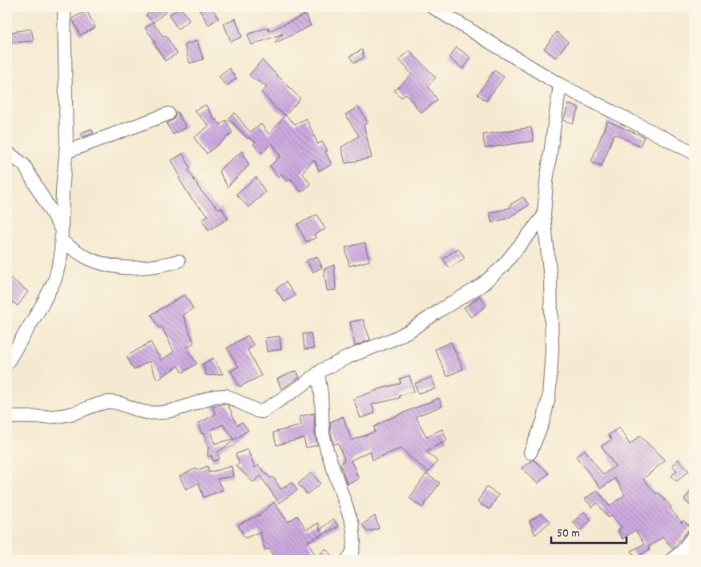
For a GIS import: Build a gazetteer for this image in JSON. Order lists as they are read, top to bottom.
{
  "scale_bar": "50 m"
}
